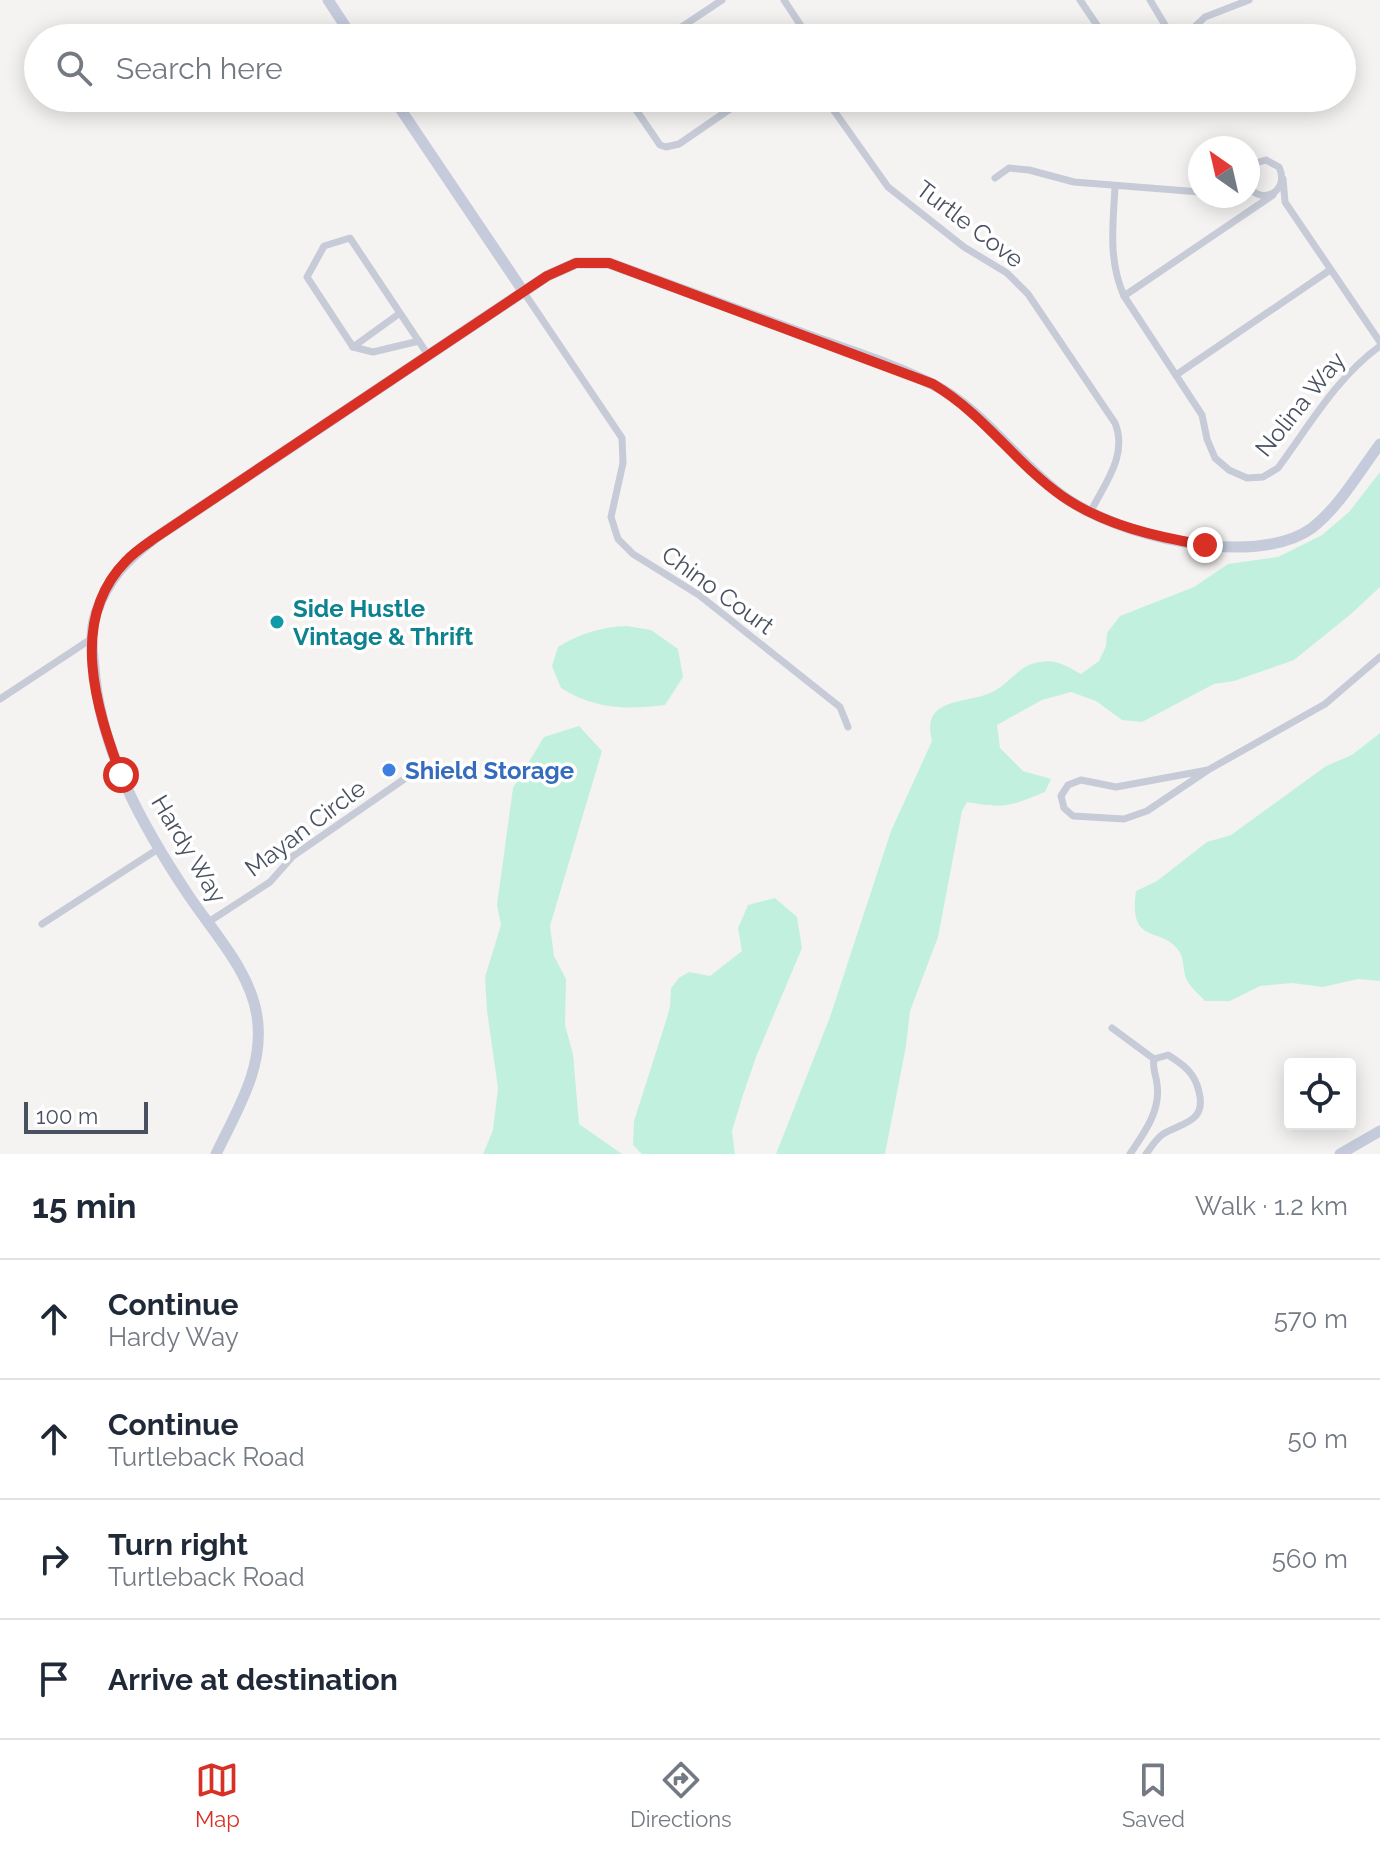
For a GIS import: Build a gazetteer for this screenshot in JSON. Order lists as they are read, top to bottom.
{
  "streets": {
    "main road": ["Hardy Way"],
    "street": [
      "Turtle Cove",
      "Nolina Way",
      "Chino Court",
      "Mayan Circle"
    ]
  },
  "crossings": [
    ["Turtle Cove", "Hardy Way"],
    ["Chino Court", "Hardy Way"],
    ["Mayan Circle", "Hardy Way"]
  ],
  "places": ["Side Hustle Vintage & Thrift", "Shield Storage"],
  "scale_bar": "100 m",
  "north": "top left",
  "page": {
    "search": "Search here",
    "scale": "100 m",
    "heading": ["15 min", "Walk · 1.2 km"],
    "list": [
      ["Continue", "Hardy Way", "570 m"],
      ["Continue", "Turtleback Road", "50 m"],
      ["Turn right", "Turtleback Road", "560 m"],
      "Arrive at destination"
    ],
    "nav": ["Map", "Directions", "Saved"]
  }
}
